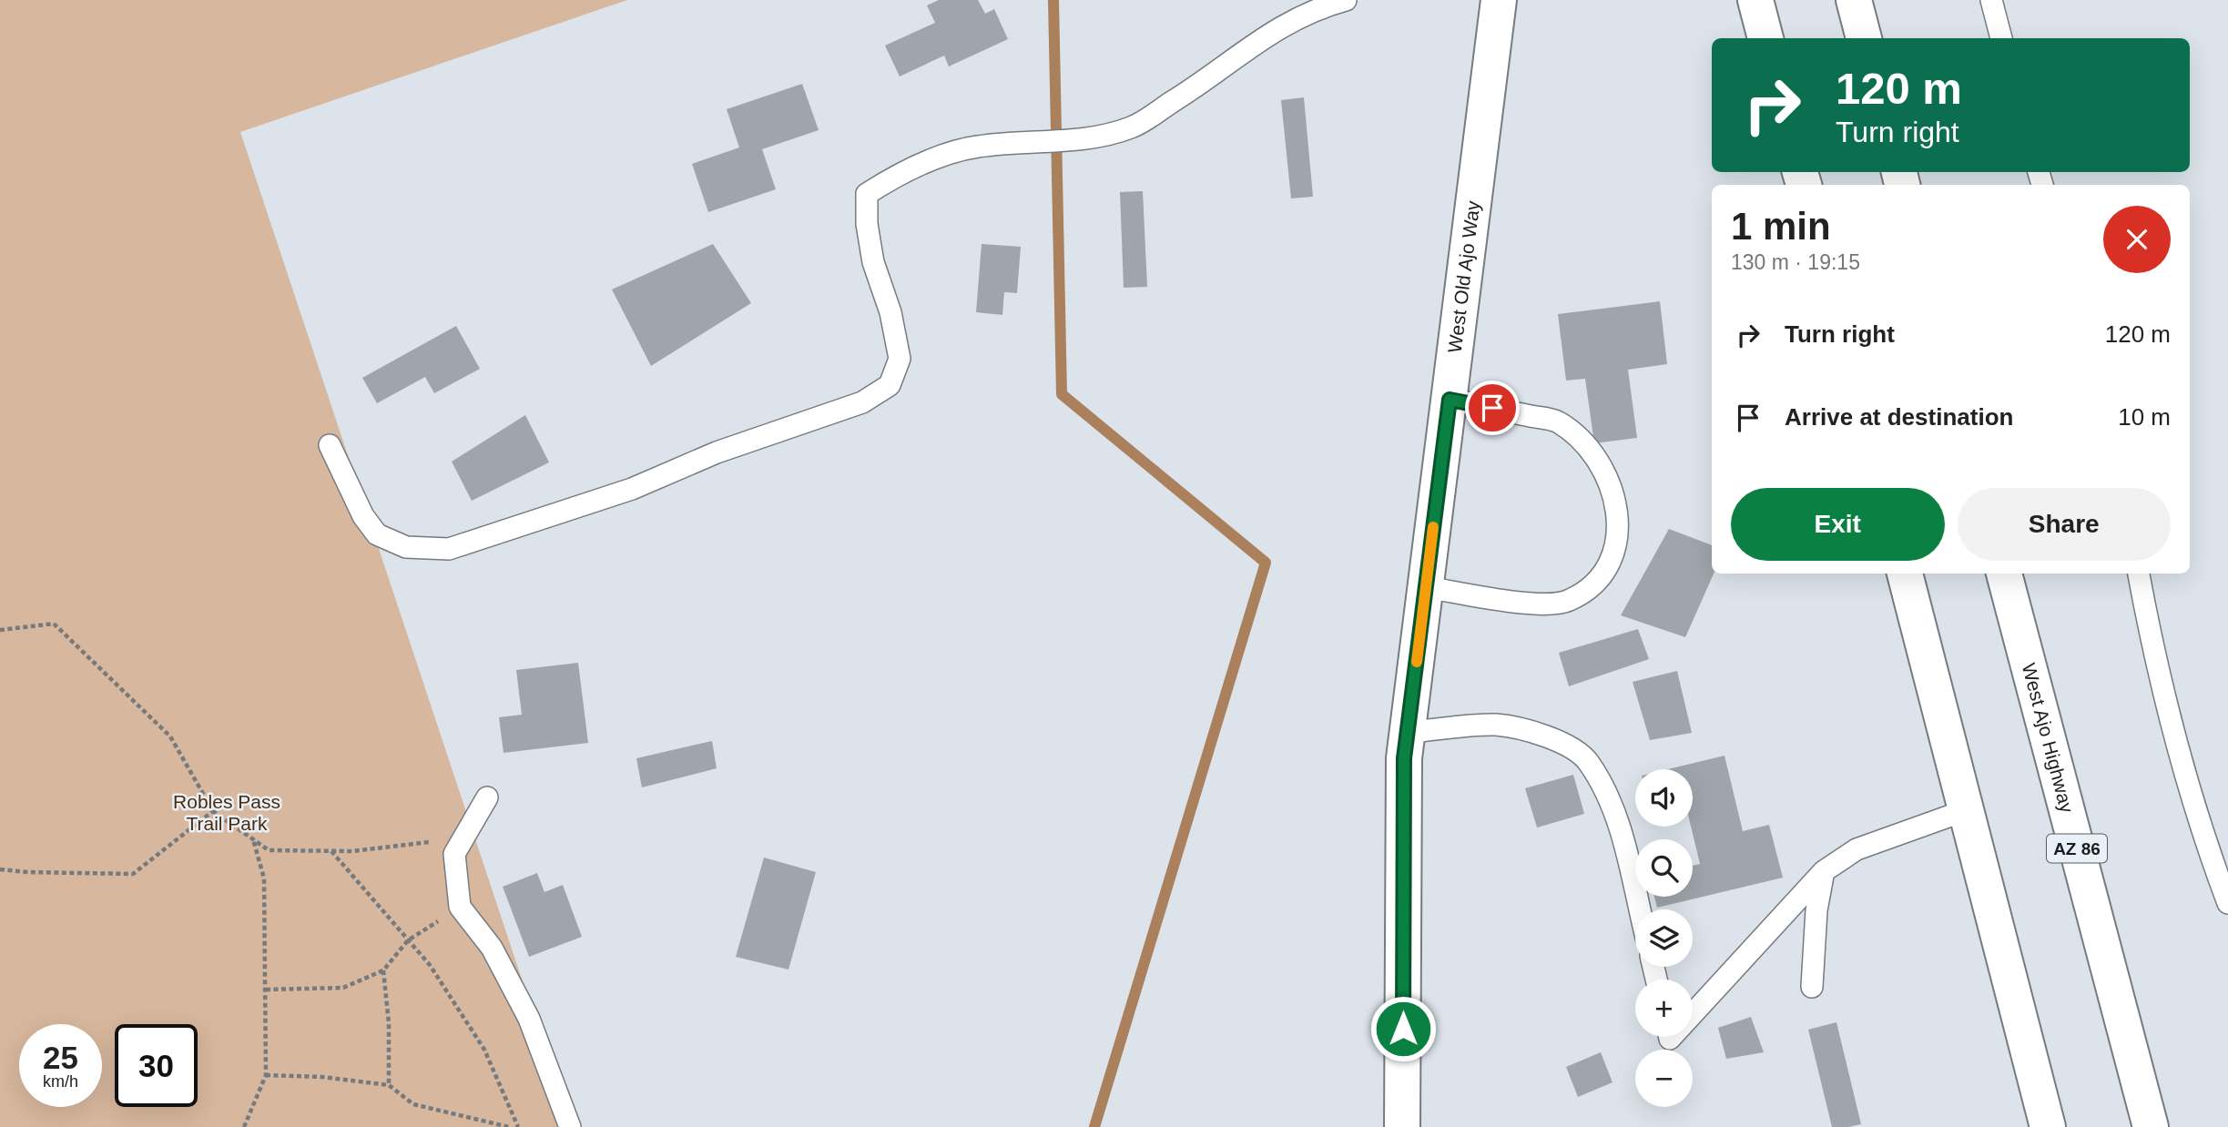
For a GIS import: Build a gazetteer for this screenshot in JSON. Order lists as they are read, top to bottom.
{
  "streets": {
    "main road": ["West Old Ajo Way", "West Ajo Highway", "AZ 86"]
  },
  "parks": ["Robles Pass Trail Park"],
  "page": {
    "turn": ["120 m", "Turn right"],
    "heading": ["1 min", "130 m · 19:15"],
    "list": [
      {
        "name": "Turn right",
        "value": "120 m"
      },
      {
        "name": "Arrive at destination",
        "value": "10 m"
      }
    ],
    "buttons": ["Exit", "Share"],
    "map_buttons": ["+", "−"],
    "speed": "25 km/h",
    "limit": "30"
  }
}
